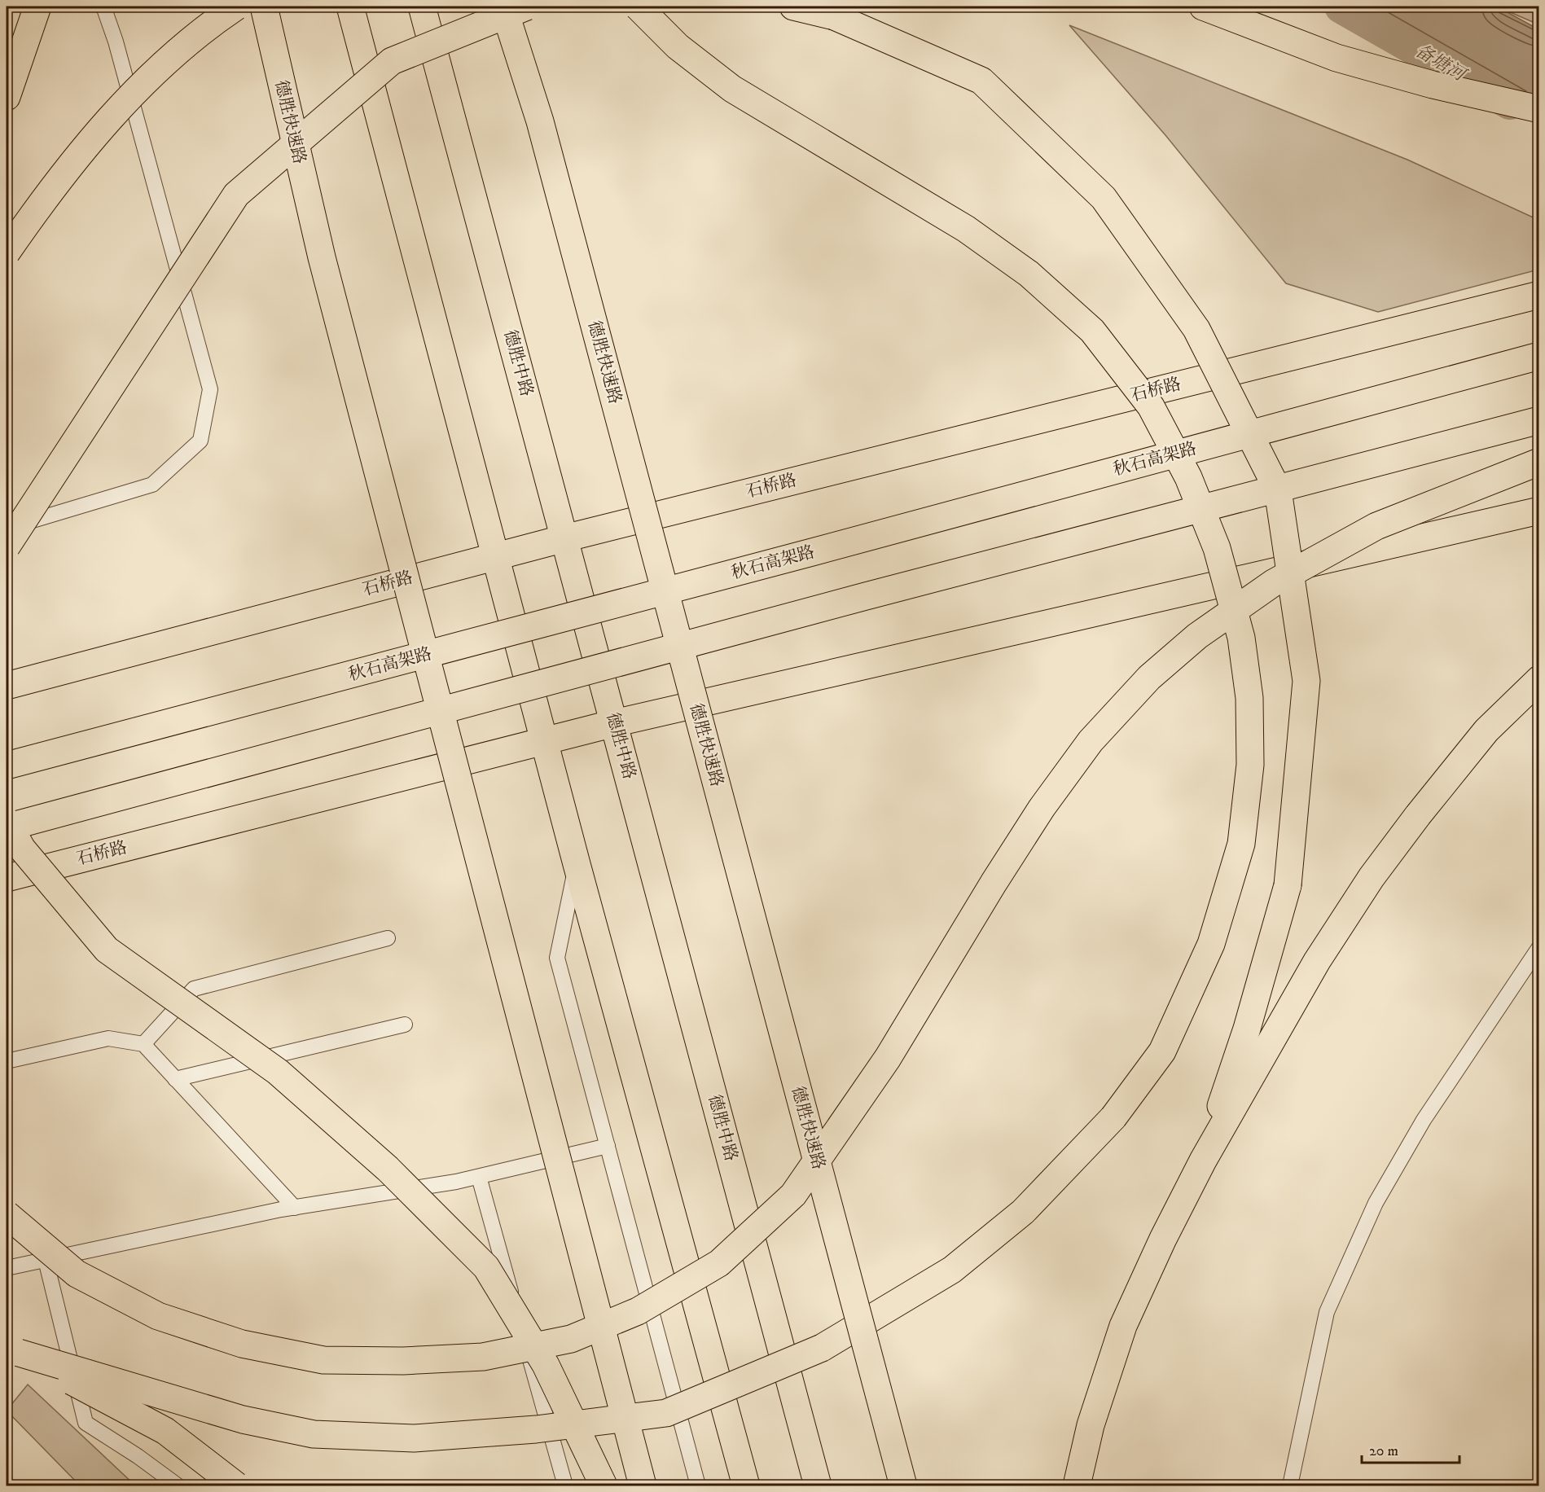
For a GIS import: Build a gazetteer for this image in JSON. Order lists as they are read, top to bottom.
{
  "streets": {
    "main road": [
      "德胜快速路",
      "德胜中路",
      "石桥路",
      "秋石高架路"
    ]
  },
  "crossings": [
    ["德胜中路", "石桥路"]
  ],
  "water": ["备塘河"],
  "scale_bar": "20 m"
}
